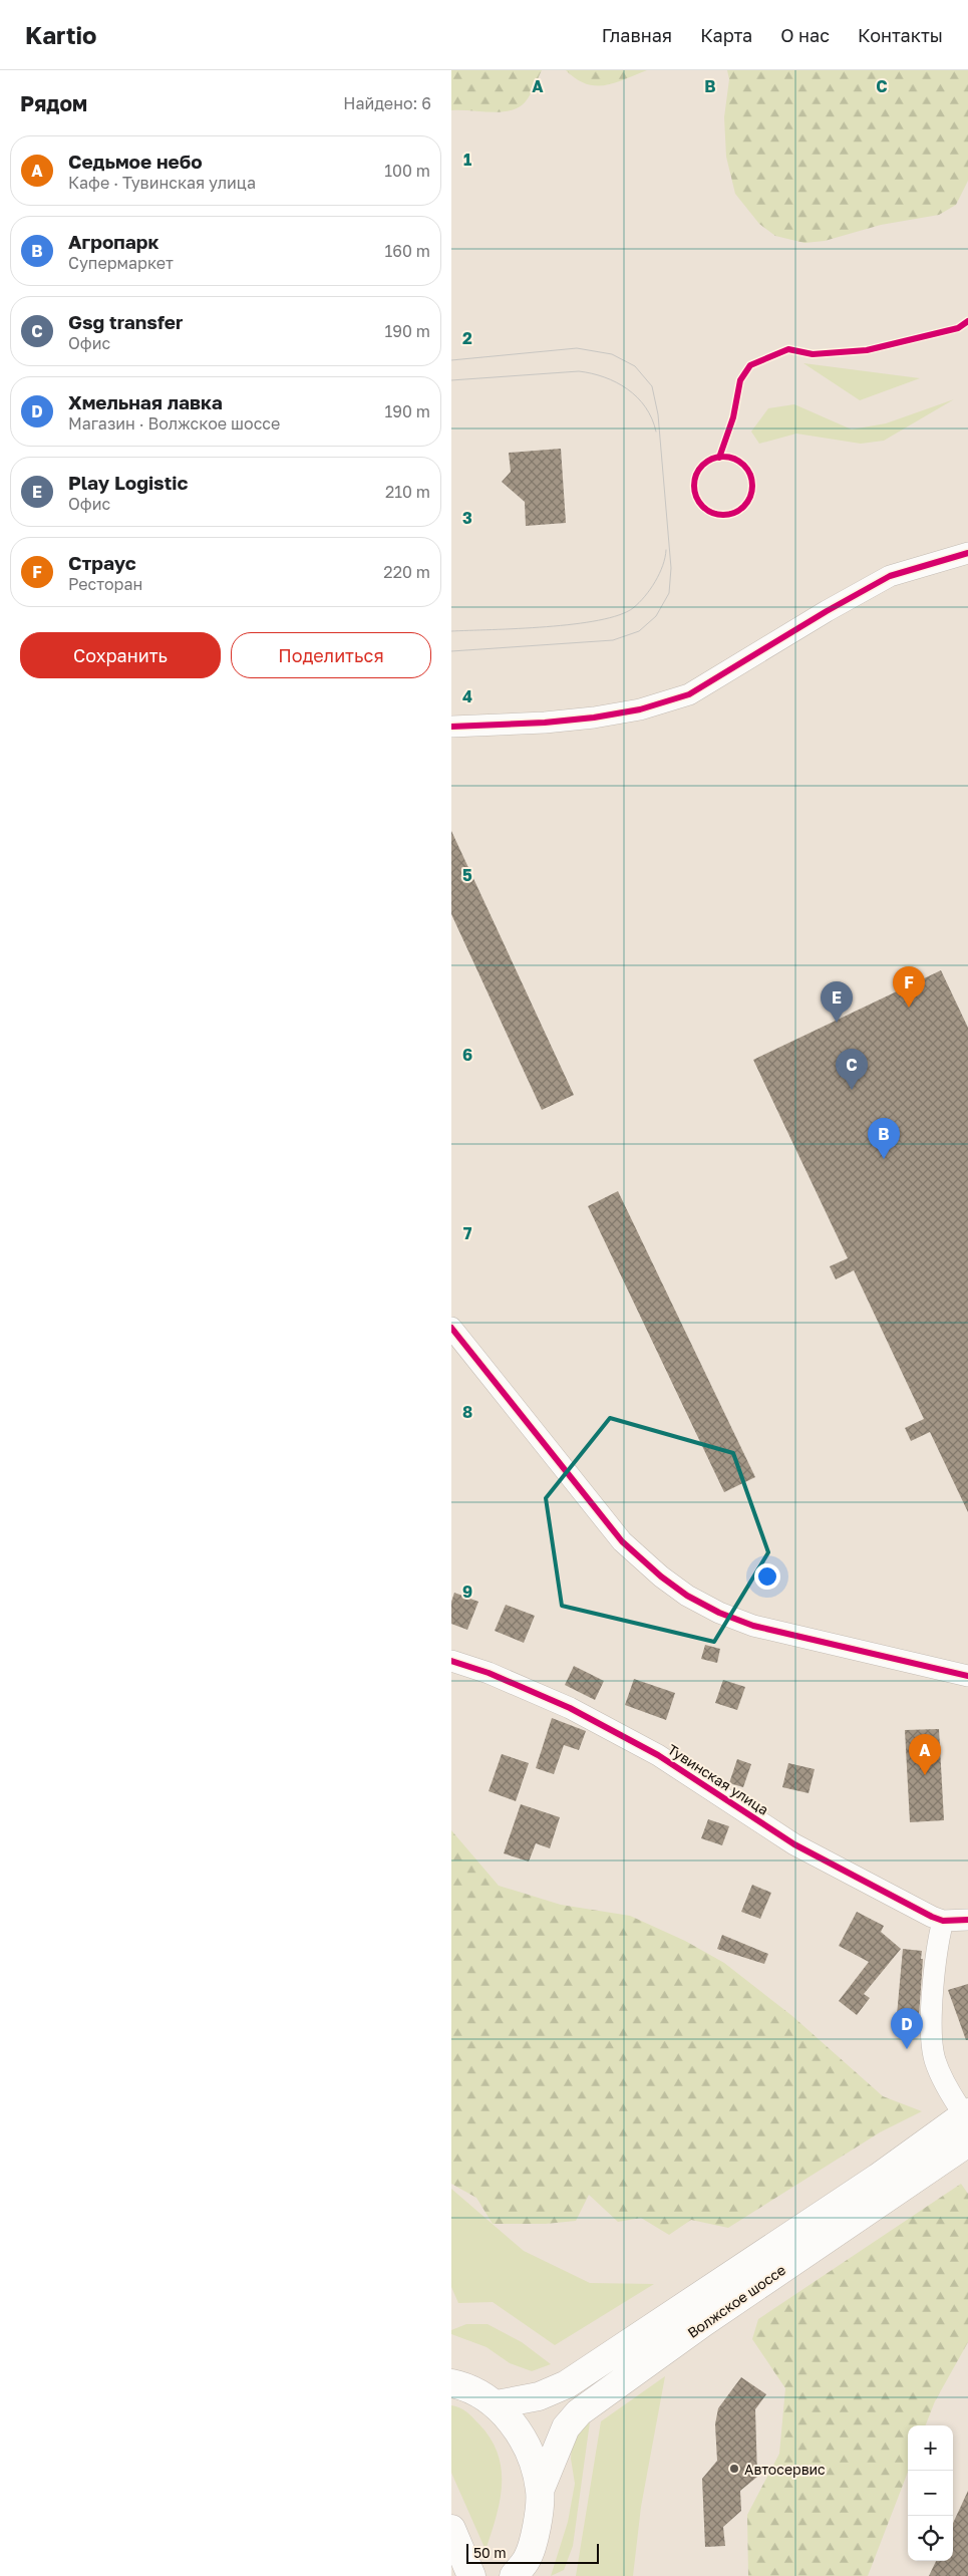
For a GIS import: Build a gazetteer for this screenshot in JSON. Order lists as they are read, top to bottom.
{
  "streets": {
    "main road": ["Волжское шоссе"],
    "street": ["Тувинская улица"]
  },
  "places": ["Автосервис"],
  "scale_bar": "50 m",
  "page": {
    "header": "Kartio",
    "nav": [
      "Главная",
      "Карта",
      "О нас",
      "Контакты"
    ],
    "heading": ["Рядом", "Найдено: 6"],
    "list": [
      {
        "mark": "A",
        "name": "Седьмое небо",
        "note": "Кафе · Тувинская улица",
        "value": "100 m"
      },
      {
        "mark": "B",
        "name": "Агропарк",
        "note": "Супермаркет",
        "value": "160 m"
      },
      {
        "mark": "C",
        "name": "Gsg transfer",
        "note": "Офис",
        "value": "190 m"
      },
      {
        "mark": "D",
        "name": "Хмельная лавка",
        "note": "Магазин · Волжское шоссе",
        "value": "190 m"
      },
      {
        "mark": "E",
        "name": "Play Logistic",
        "note": "Офис",
        "value": "210 m"
      },
      {
        "mark": "F",
        "name": "Страус",
        "note": "Ресторан",
        "value": "220 m"
      }
    ],
    "buttons": ["Сохранить", "Поделиться"],
    "pins": [
      "F",
      "E",
      "C",
      "B",
      "A",
      "D"
    ],
    "map_buttons": ["+", "−"],
    "scale": "50 m"
  },
  "grid": {
    "columns": ["A", "B", "C"],
    "rows": [
      "1",
      "2",
      "3",
      "4",
      "5",
      "6",
      "7",
      "8",
      "9"
    ]
  }
}
